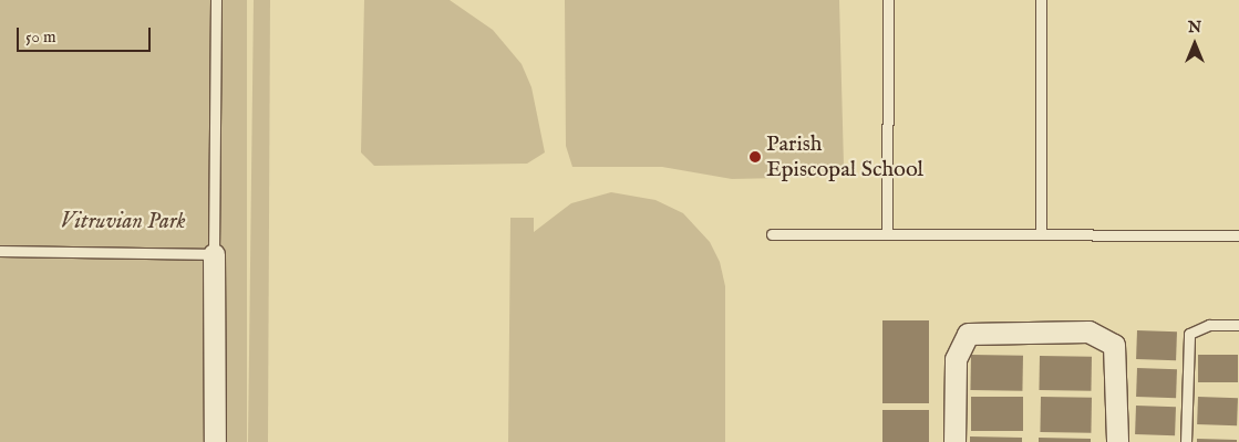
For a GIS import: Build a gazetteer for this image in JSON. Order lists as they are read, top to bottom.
{
  "parks": ["Vitruvian Park"],
  "places": ["Parish Episcopal School"],
  "scale_bar": "50 m",
  "north": "top"
}
